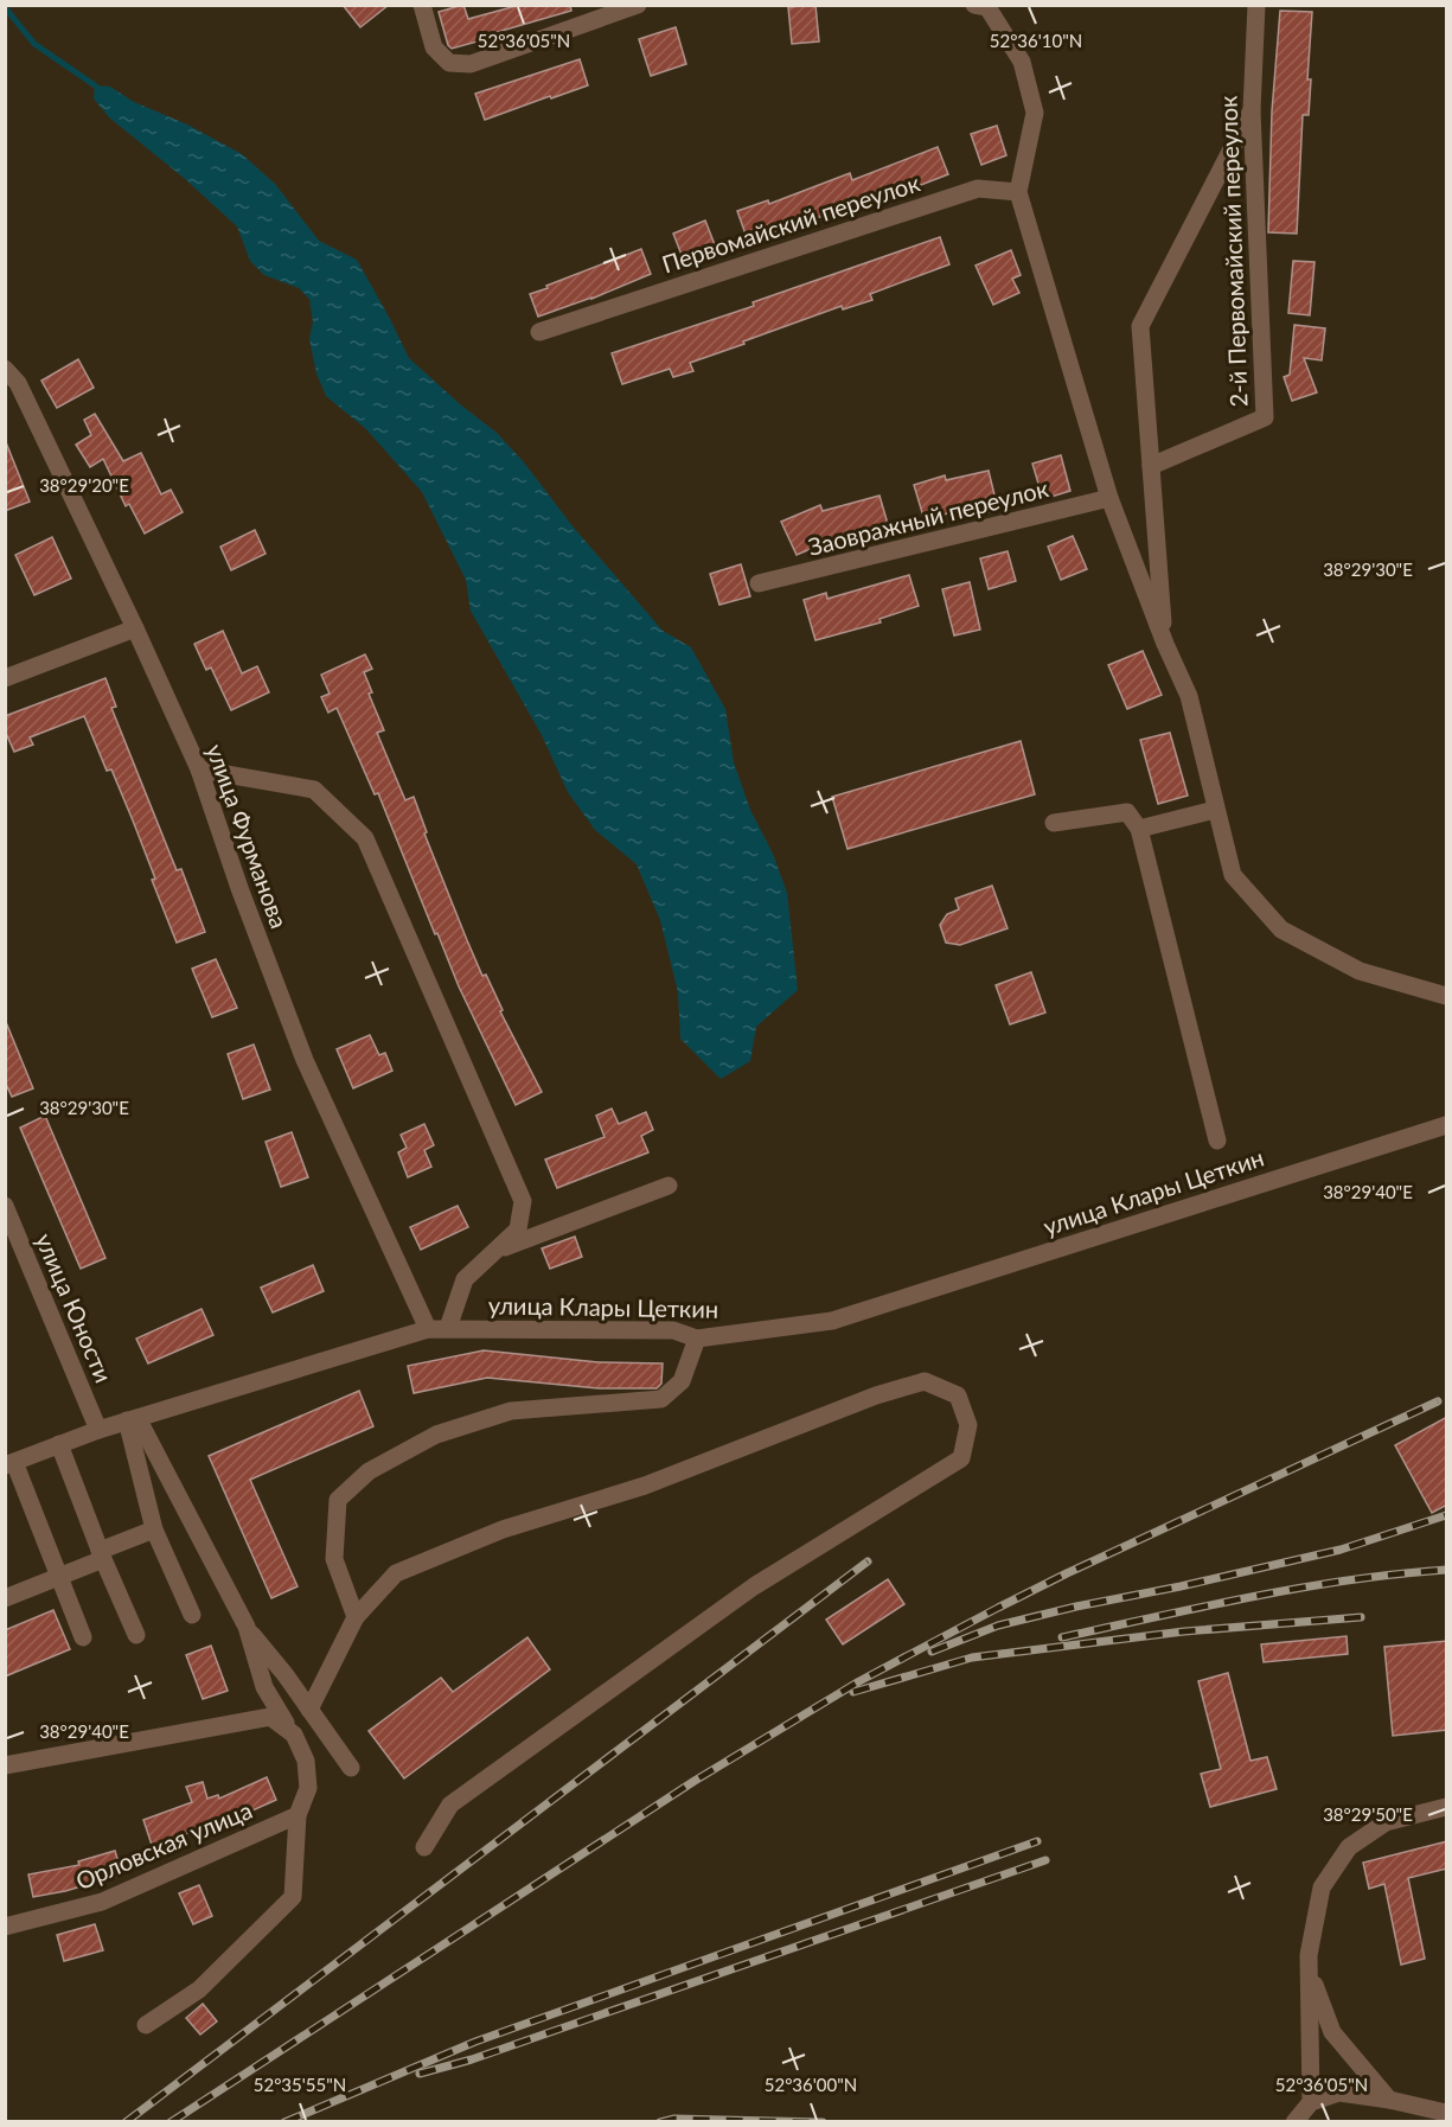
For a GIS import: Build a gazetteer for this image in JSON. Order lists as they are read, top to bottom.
{
  "streets": {
    "street": [
      "Первомайский переулок",
      "2-й Первомайский переулок",
      "Заовражный переулок",
      "улица Фурманова",
      "улица Клары Цеткин",
      "улица Юности",
      "Орловская улица"
    ]
  },
  "crossings": [
    ["улица Фурманова", "улица Клары Цеткин"],
    ["улица Клары Цеткин", "улица Юности"]
  ],
  "coordinates": [
    "52°36'10\"N",
    "52°36'05\"N",
    "38°29'20\"E",
    "38°29'30\"E",
    "38°29'40\"E",
    "38°29'50\"E",
    "52°35'55\"N",
    "52°36'00\"N"
  ]
}
